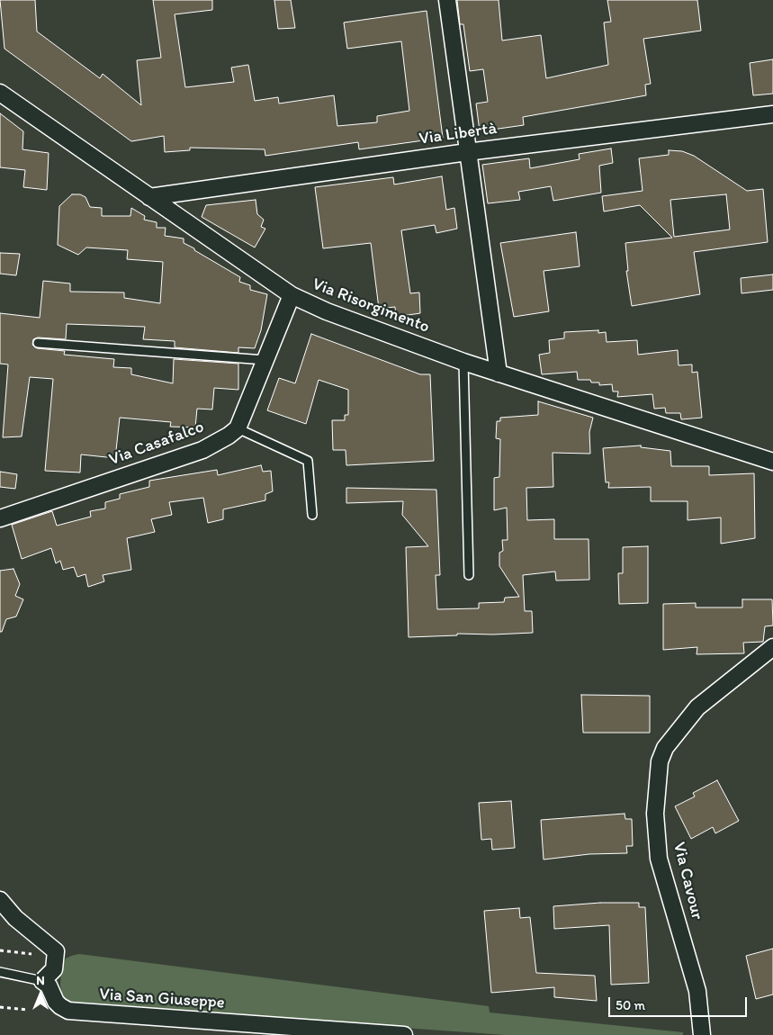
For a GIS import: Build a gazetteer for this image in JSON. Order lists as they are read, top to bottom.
{
  "streets": {
    "street": [
      "Via Libertà",
      "Via Risorgimento",
      "Via Casafalco",
      "Via Cavour",
      "Via San Giuseppe"
    ]
  },
  "crossings": [
    ["Via Libertà", "Via Risorgimento"]
  ],
  "scale_bar": "50 m",
  "north": "top"
}
